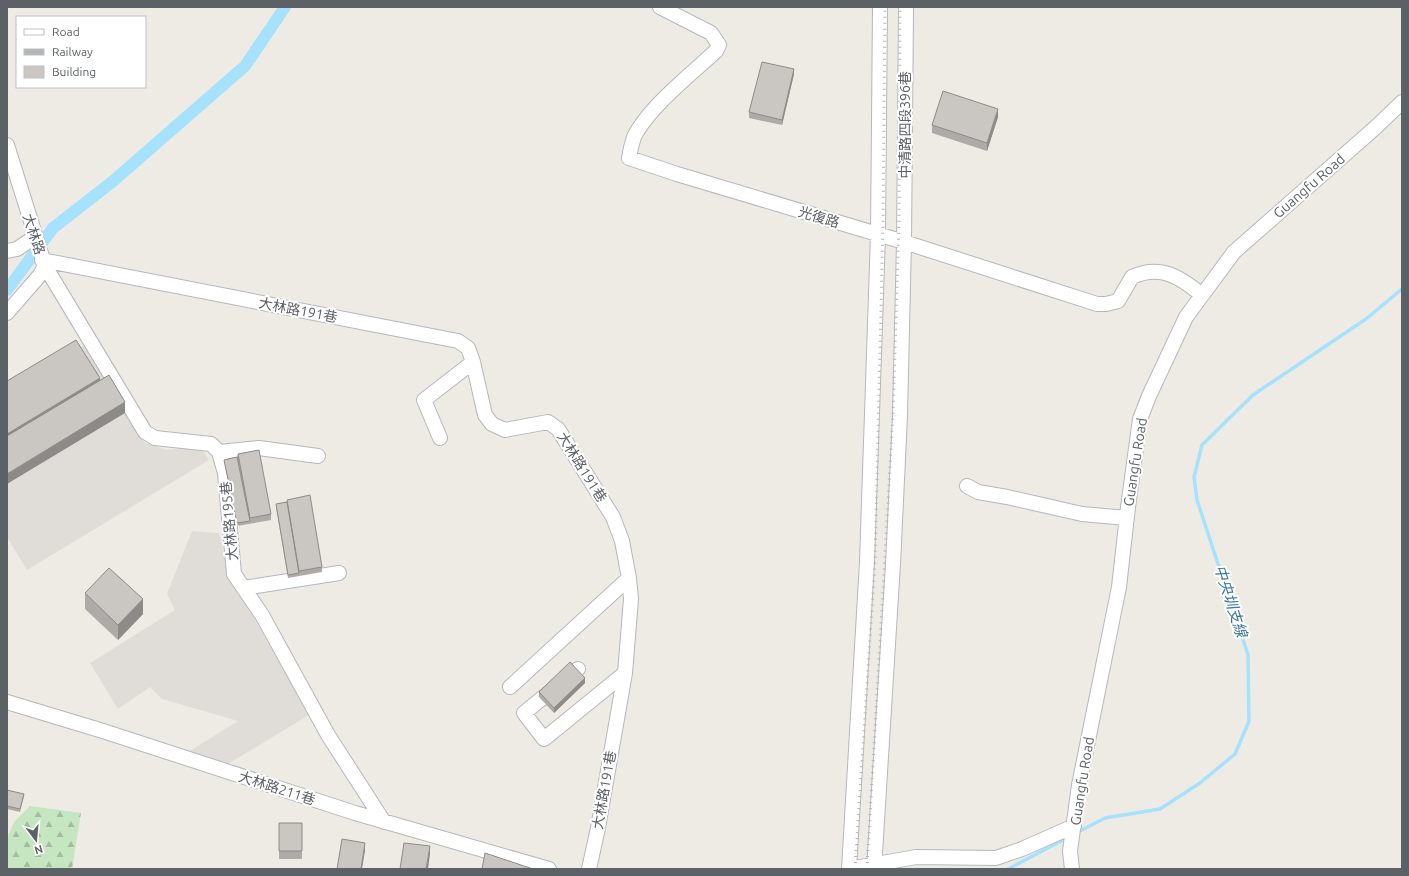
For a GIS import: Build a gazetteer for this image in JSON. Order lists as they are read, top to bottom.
{
  "streets": {
    "street": [
      "中清路四段396巷",
      "Guangfu Road",
      "光復路",
      "大林路",
      "大林路191巷",
      "大林路195巷",
      "大林路211巷"
    ]
  },
  "crossings": [
    ["中清路四段396巷", "光復路"],
    ["Guangfu Road", "光復路"],
    ["大林路", "大林路191巷"],
    ["大林路195巷", "大林路211巷"]
  ],
  "water": ["中央圳支線"],
  "legend": ["Road", "Railway", "Building"],
  "north": "bottom"
}
